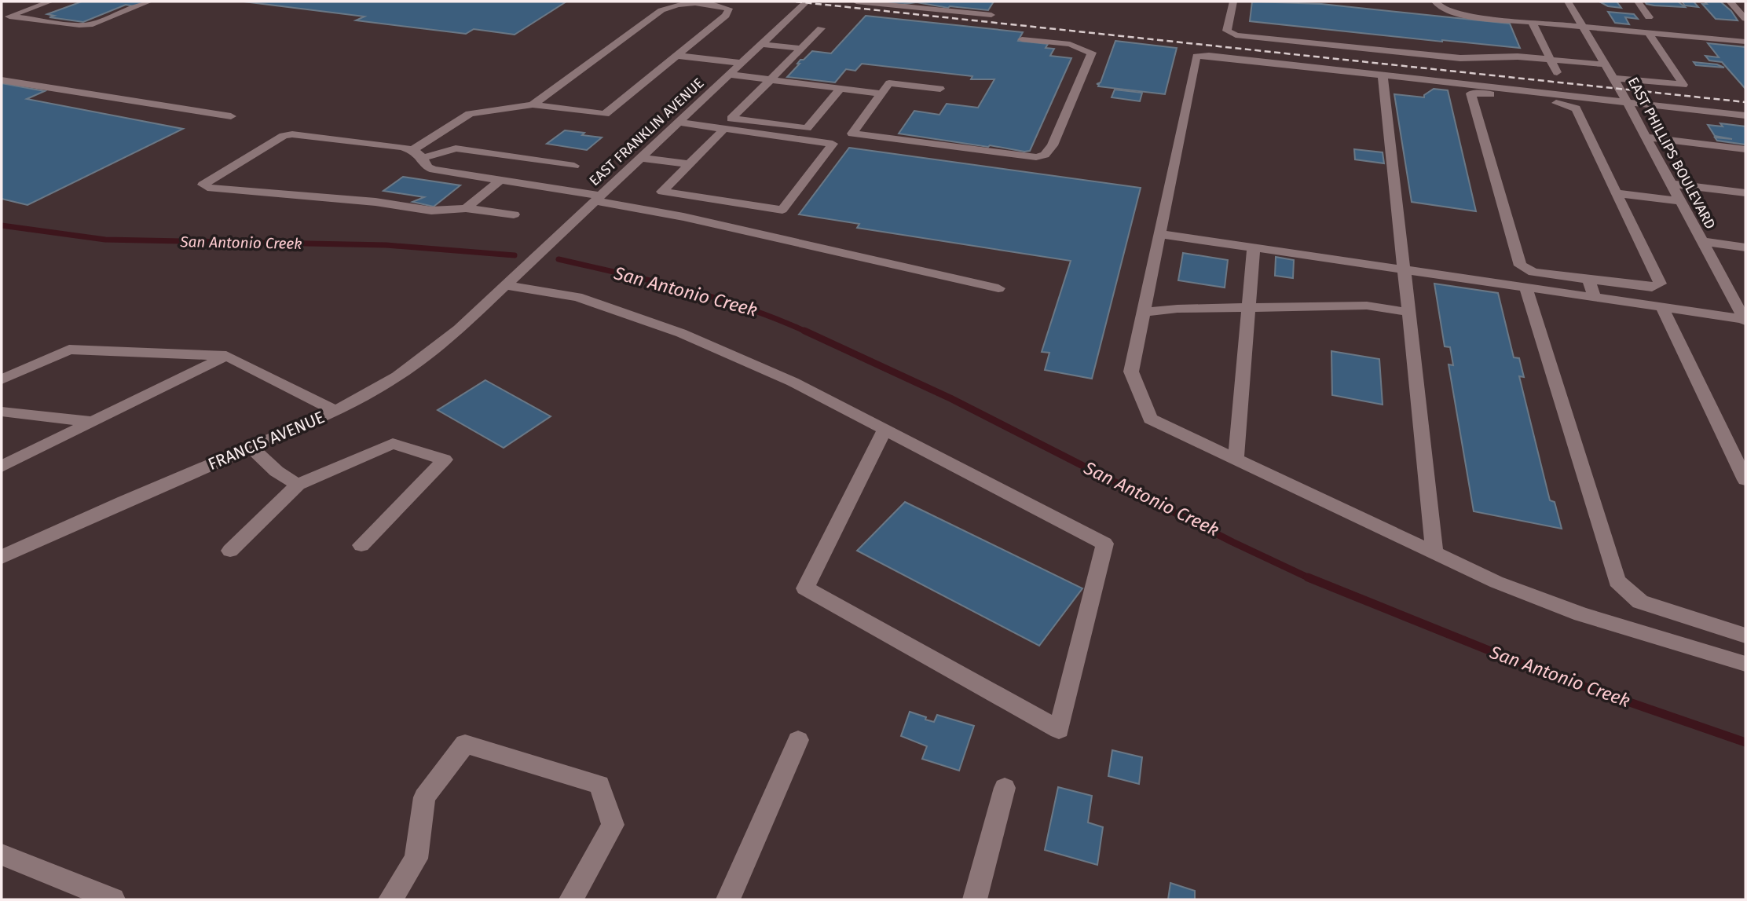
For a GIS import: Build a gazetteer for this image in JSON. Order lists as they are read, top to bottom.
{
  "streets": {
    "street": ["EAST FRANKLIN AVENUE", "EAST PHILLIPS BOULEVARD", "FRANCIS AVENUE"]
  },
  "crossings": [
    ["EAST FRANKLIN AVENUE", "FRANCIS AVENUE"]
  ],
  "water": ["San Antonio Creek"]
}
